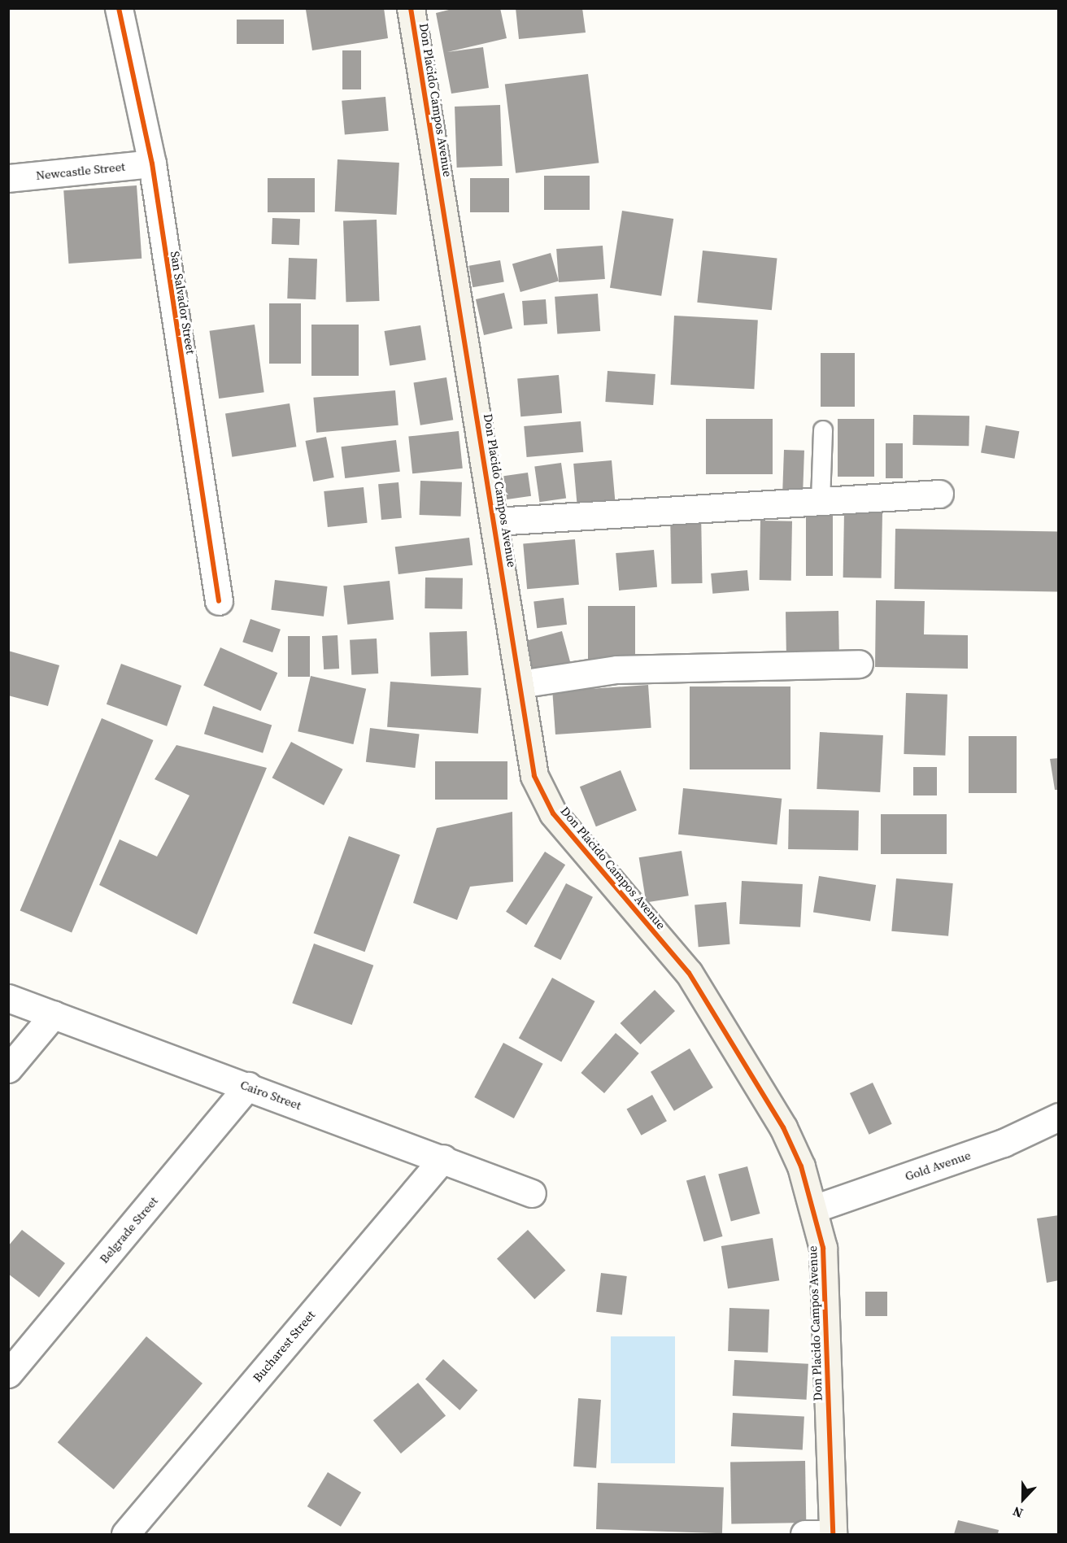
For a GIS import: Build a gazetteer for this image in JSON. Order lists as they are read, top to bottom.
{
  "streets": {
    "main road": ["Don Placido Campos Avenue"],
    "street": [
      "Newcastle Street",
      "San Salvador Street",
      "Cairo Street",
      "Gold Avenue",
      "Belgrade Street",
      "Bucharest Street"
    ]
  },
  "crossings": [
    ["Don Placido Campos Avenue", "Gold Avenue"],
    ["Newcastle Street", "San Salvador Street"],
    ["Cairo Street", "Belgrade Street"],
    ["Cairo Street", "Bucharest Street"]
  ],
  "north": "bottom"
}
